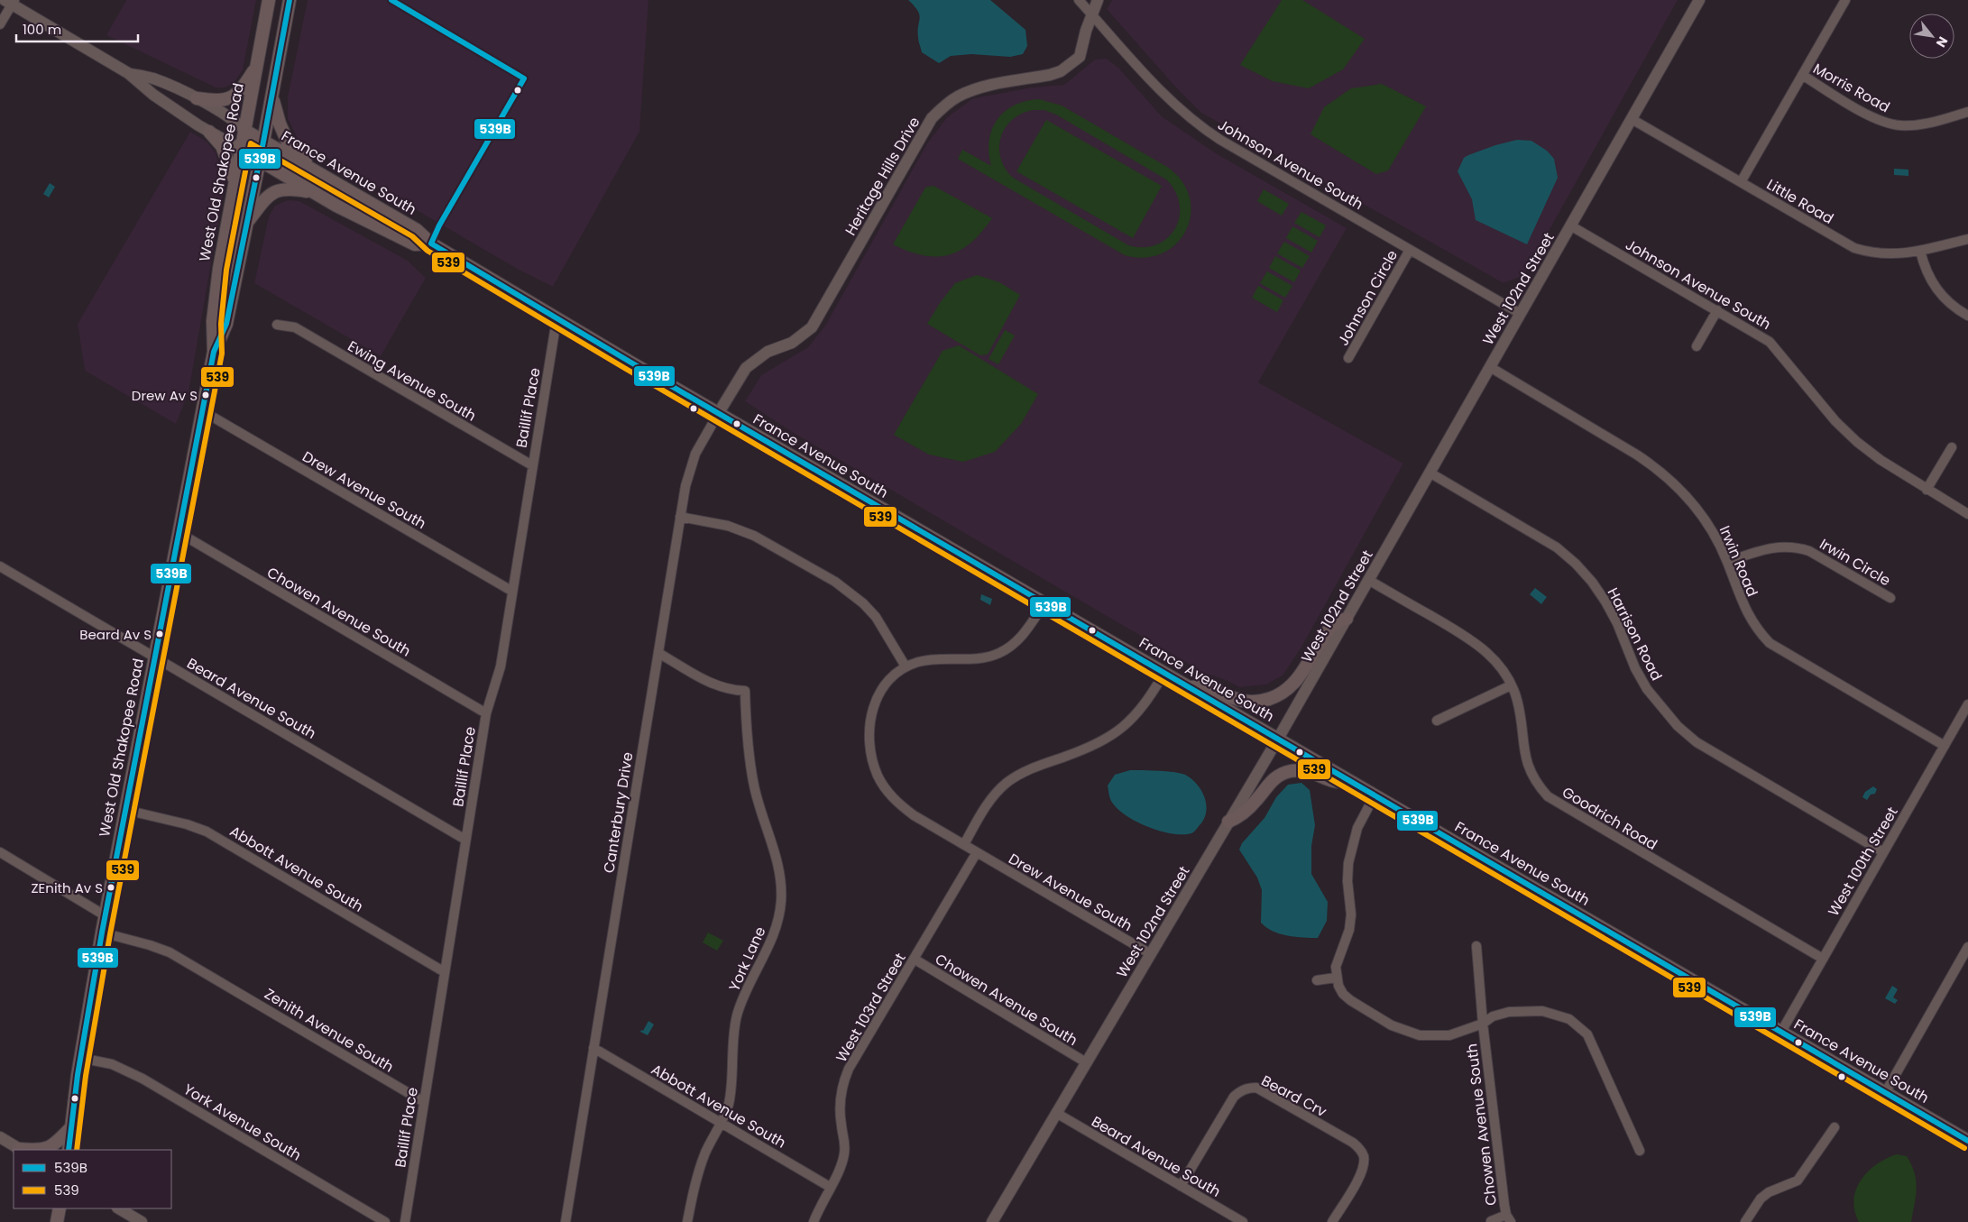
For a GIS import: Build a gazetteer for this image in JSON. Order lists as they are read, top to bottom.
{
  "streets": {
    "main road": ["West Old Shakopee Road", "France Avenue South"],
    "street": [
      "Morris Road",
      "Johnson Avenue South",
      "Heritage Hills Drive",
      "Little Road",
      "West 102nd Street",
      "Johnson Circle",
      "Ewing Avenue South",
      "Baillif Place",
      "Drew Avenue South",
      "Irwin Road",
      "Irwin Circle",
      "Chowen Avenue South",
      "Harrison Road",
      "Beard Avenue South",
      "Canterbury Drive",
      "Goodrich Road",
      "West 100th Street",
      "Abbott Avenue South",
      "York Lane",
      "West 103rd Street",
      "Zenith Avenue South",
      "Beard Crv",
      "York Avenue South"
    ]
  },
  "crossings": [
    ["Johnson Avenue South", "Heritage Hills Drive"],
    ["Johnson Avenue South", "West 102nd Street"],
    ["Johnson Avenue South", "Johnson Circle"],
    ["West Old Shakopee Road", "France Avenue South"],
    ["West Old Shakopee Road", "Drew Avenue South"],
    ["West Old Shakopee Road", "Chowen Avenue South"],
    ["West Old Shakopee Road", "Beard Avenue South"],
    ["West Old Shakopee Road", "Abbott Avenue South"],
    ["West Old Shakopee Road", "Zenith Avenue South"],
    ["West Old Shakopee Road", "York Avenue South"],
    ["France Avenue South", "Heritage Hills Drive"],
    ["France Avenue South", "West 102nd Street"],
    ["France Avenue South", "Baillif Place"],
    ["France Avenue South", "Canterbury Drive"],
    ["France Avenue South", "West 100th Street"],
    ["Heritage Hills Drive", "Canterbury Drive"],
    ["Little Road", "West 102nd Street"],
    ["West 102nd Street", "Drew Avenue South"],
    ["West 102nd Street", "Irwin Road"],
    ["West 102nd Street", "Chowen Avenue South"],
    ["West 102nd Street", "Harrison Road"],
    ["West 102nd Street", "Beard Avenue South"],
    ["West 102nd Street", "Goodrich Road"],
    ["Ewing Avenue South", "Baillif Place"],
    ["Baillif Place", "Drew Avenue South"],
    ["Baillif Place", "Chowen Avenue South"],
    ["Baillif Place", "Beard Avenue South"],
    ["Baillif Place", "Abbott Avenue South"],
    ["Baillif Place", "Zenith Avenue South"],
    ["Drew Avenue South", "West 103rd Street"],
    ["Irwin Road", "Irwin Circle"],
    ["Irwin Road", "West 100th Street"],
    ["Chowen Avenue South", "West 103rd Street"],
    ["Harrison Road", "West 100th Street"],
    ["Beard Avenue South", "Beard Crv"],
    ["Canterbury Drive", "Abbott Avenue South"],
    ["Canterbury Drive", "York Lane"],
    ["Goodrich Road", "West 100th Street"],
    ["Abbott Avenue South", "York Lane"],
    ["Abbott Avenue South", "West 103rd Street"]
  ],
  "places": ["Drew Av S", "Beard Av S", "ZEnith Av S"],
  "lines": ["transit line 539B", "transit line 539"],
  "legend": ["539B", "539"],
  "scale_bar": "100 m",
  "north": "bottom right"
}
